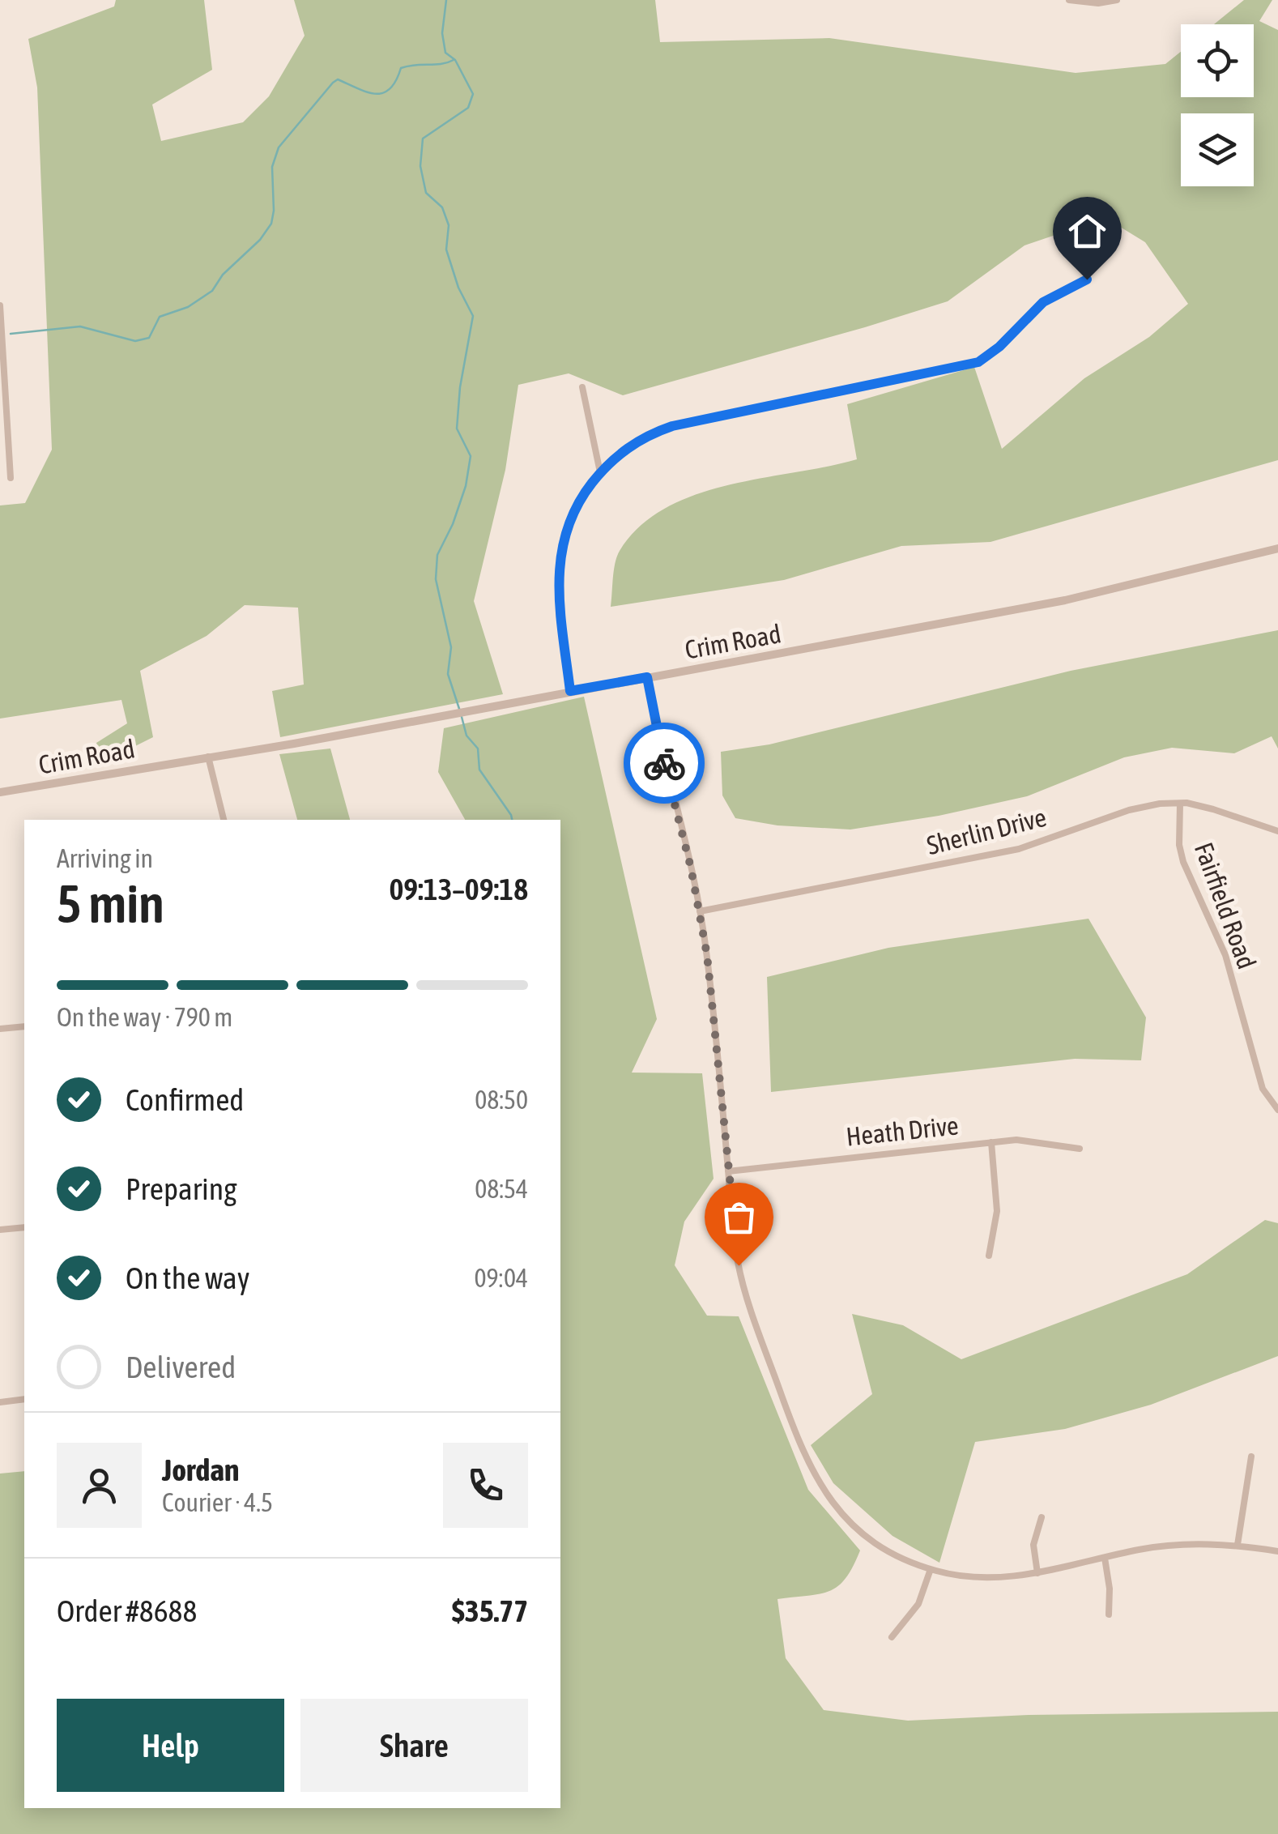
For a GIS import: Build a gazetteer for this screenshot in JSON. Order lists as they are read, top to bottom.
{
  "streets": {
    "street": [
      "Crim Road",
      "Sherlin Drive",
      "Fairfield Road",
      "Heath Drive"
    ]
  },
  "crossings": [
    ["Sherlin Drive", "Fairfield Road"]
  ],
  "page": {
    "heading": ["5 min", "Arriving in", "09:13–09:18"],
    "panel": [
      "Jordan",
      "Courier · 4.5",
      "Order #8688",
      "$35.77"
    ],
    "bar": "On the way · 790 m",
    "list": [
      ["Confirmed", "08:50"],
      ["Preparing", "08:54"],
      ["On the way", "09:04"],
      "Delivered"
    ],
    "buttons": ["Help", "Share"]
  }
}
